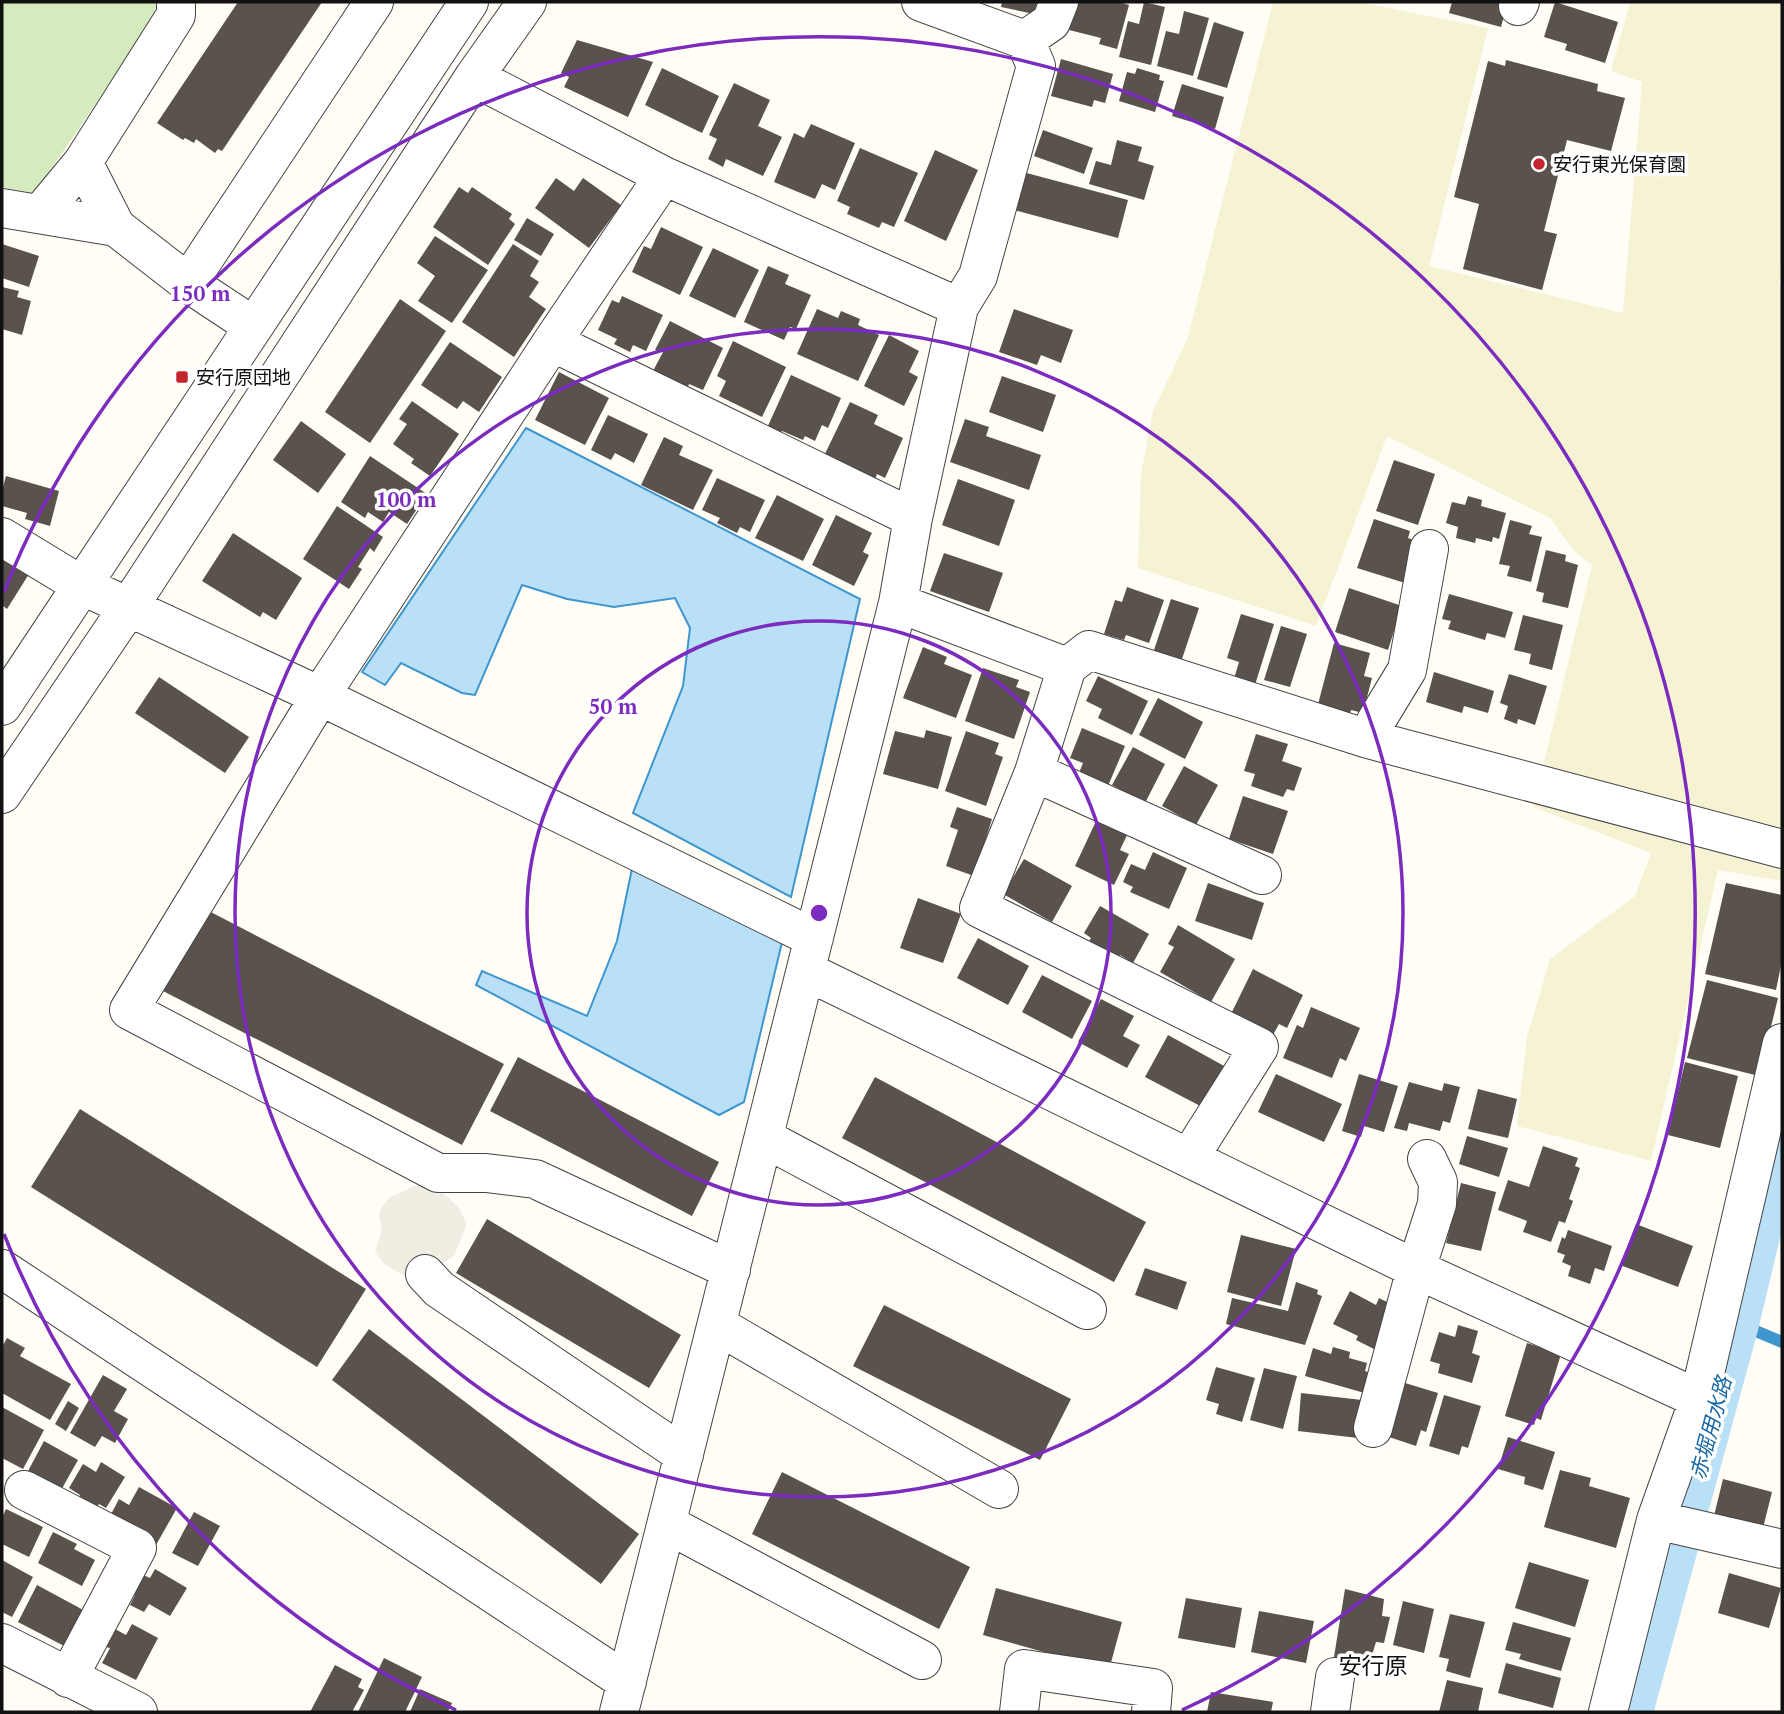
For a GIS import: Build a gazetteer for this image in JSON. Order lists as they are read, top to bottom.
{
  "districts": ["安行原"],
  "water": ["赤堀用水路"],
  "places": {
    "other": ["安行東光保育園"],
    "transit": ["安行原団地"]
  },
  "rings": ["150 m", "100 m", "50 m"]
}
